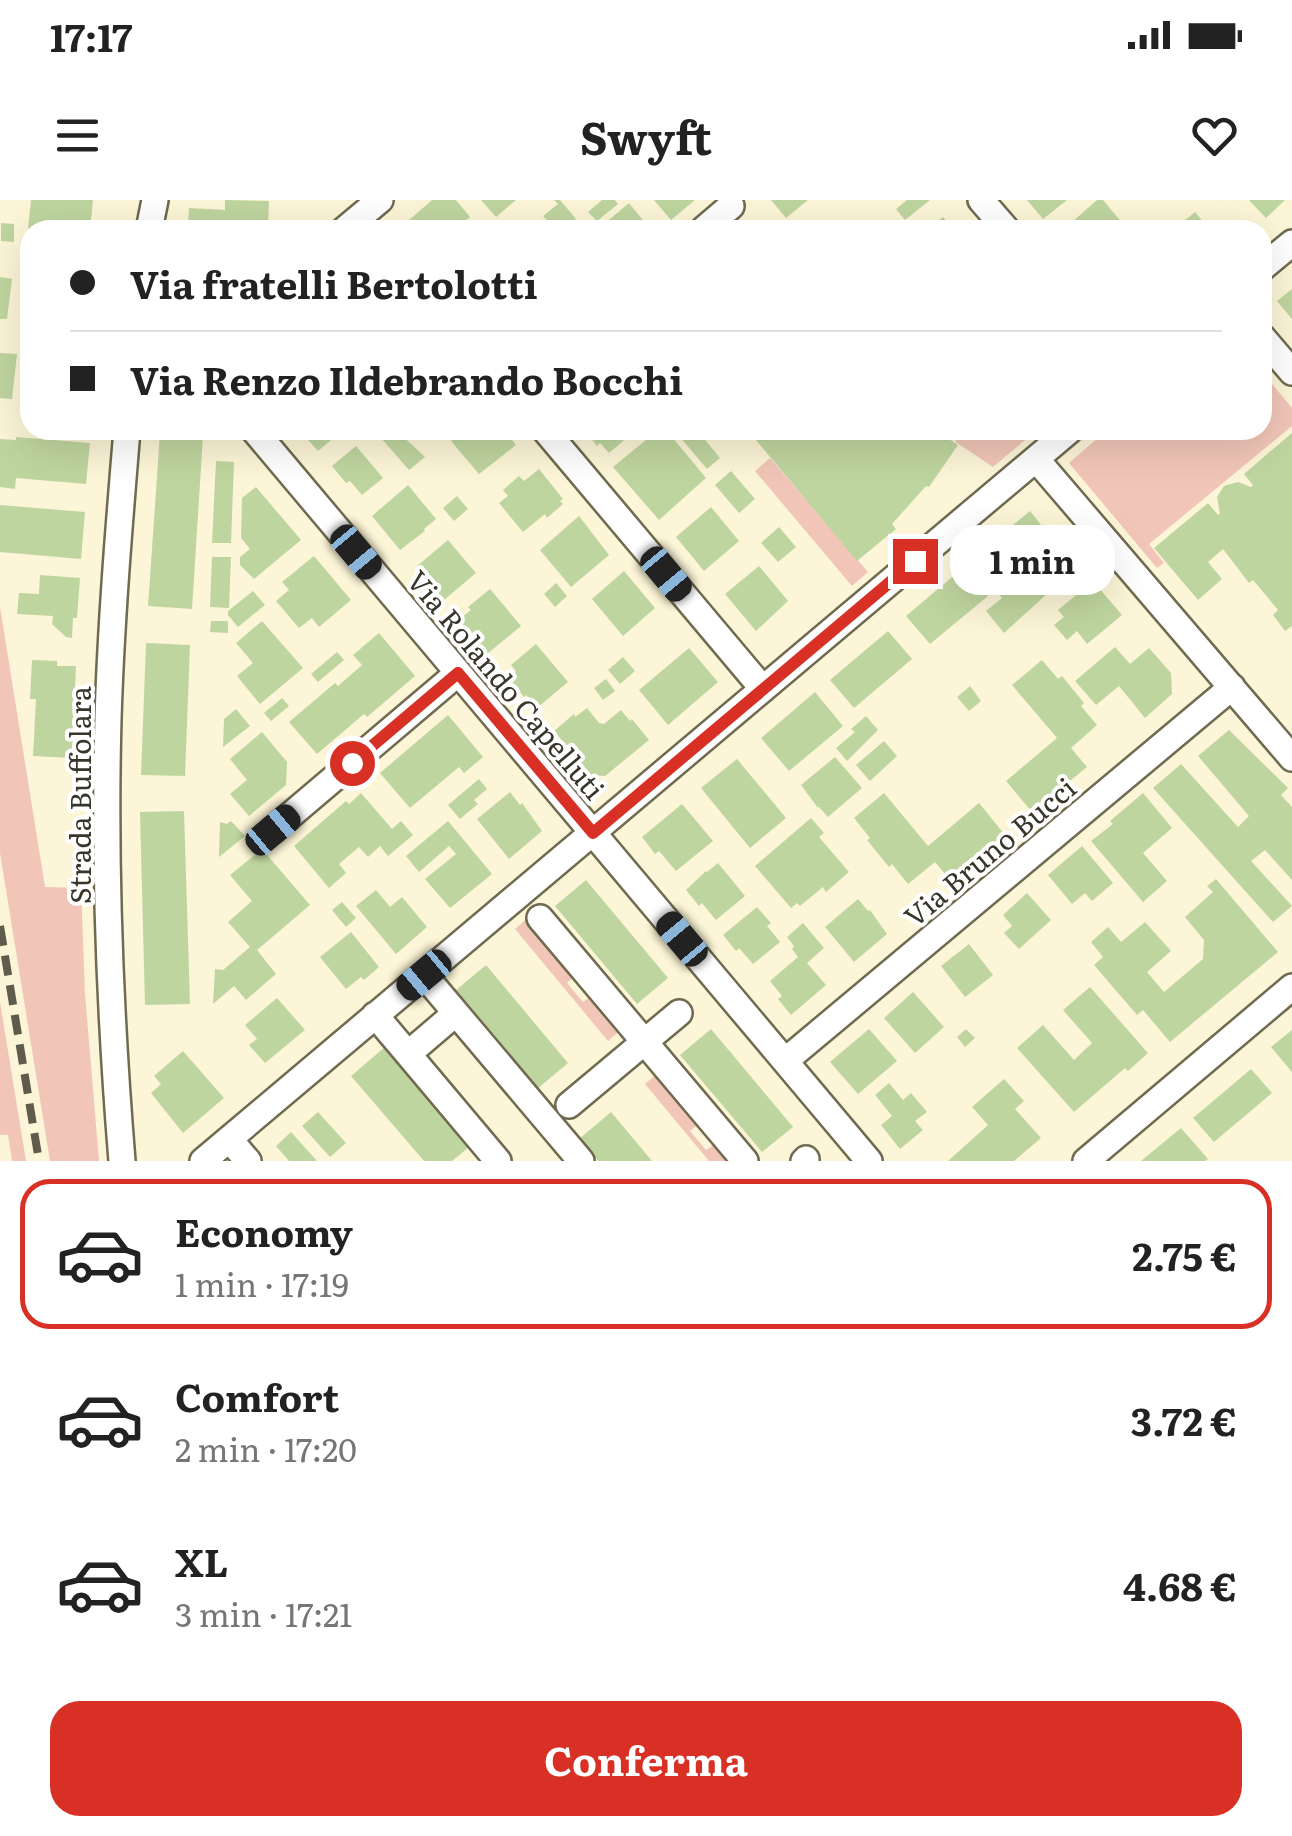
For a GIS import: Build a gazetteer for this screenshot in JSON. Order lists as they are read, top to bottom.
{
  "streets": {
    "street": ["Via Rolando Capelluti", "Strada Buffolara", "Via Bruno Bucci"]
  },
  "crossings": [
    ["Via Rolando Capelluti", "Via Bruno Bucci"]
  ],
  "page": {
    "status": "17:17",
    "header": "Swyft",
    "banner": ["Via fratelli Bertolotti", "Via Renzo Ildebrando Bocchi"],
    "bubble": "1 min",
    "list": [
      {
        "name": "Economy",
        "note": "1 min · 17:19",
        "value": "2.75 €"
      },
      {
        "name": "Comfort",
        "note": "2 min · 17:20",
        "value": "3.72 €"
      },
      {
        "name": "XL",
        "note": "3 min · 17:21",
        "value": "4.68 €"
      }
    ],
    "buttons": "Conferma"
  }
}
